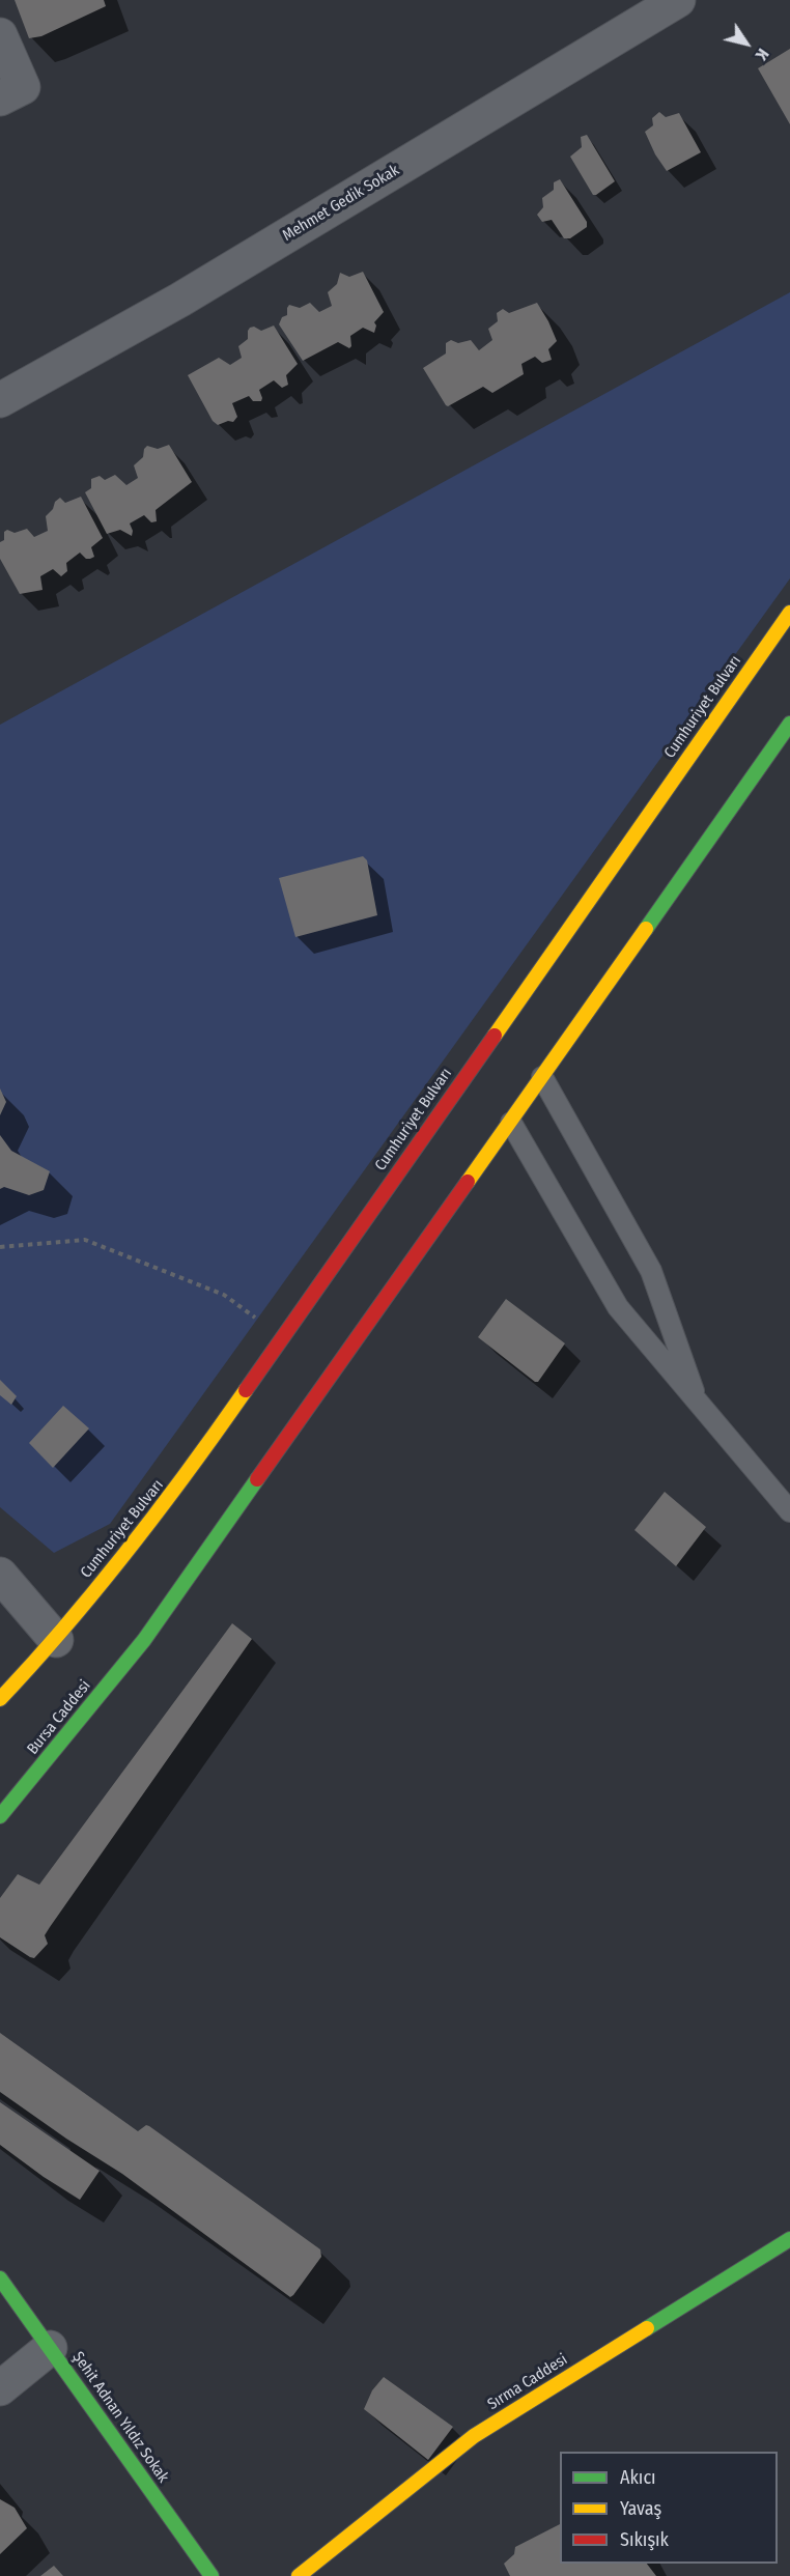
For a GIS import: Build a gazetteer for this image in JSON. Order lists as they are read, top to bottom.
{
  "streets": {
    "main road": [
      "Cumhuriyet Bulvarı",
      "Bursa Caddesi",
      "Sırma Caddesi",
      "Şehit Adnan Yıldız Sokak"
    ],
    "street": ["Mehmet Gedik Sokak"]
  },
  "legend": ["Akıcı", "Yavaş", "Sıkışık"],
  "north": "bottom right"
}
